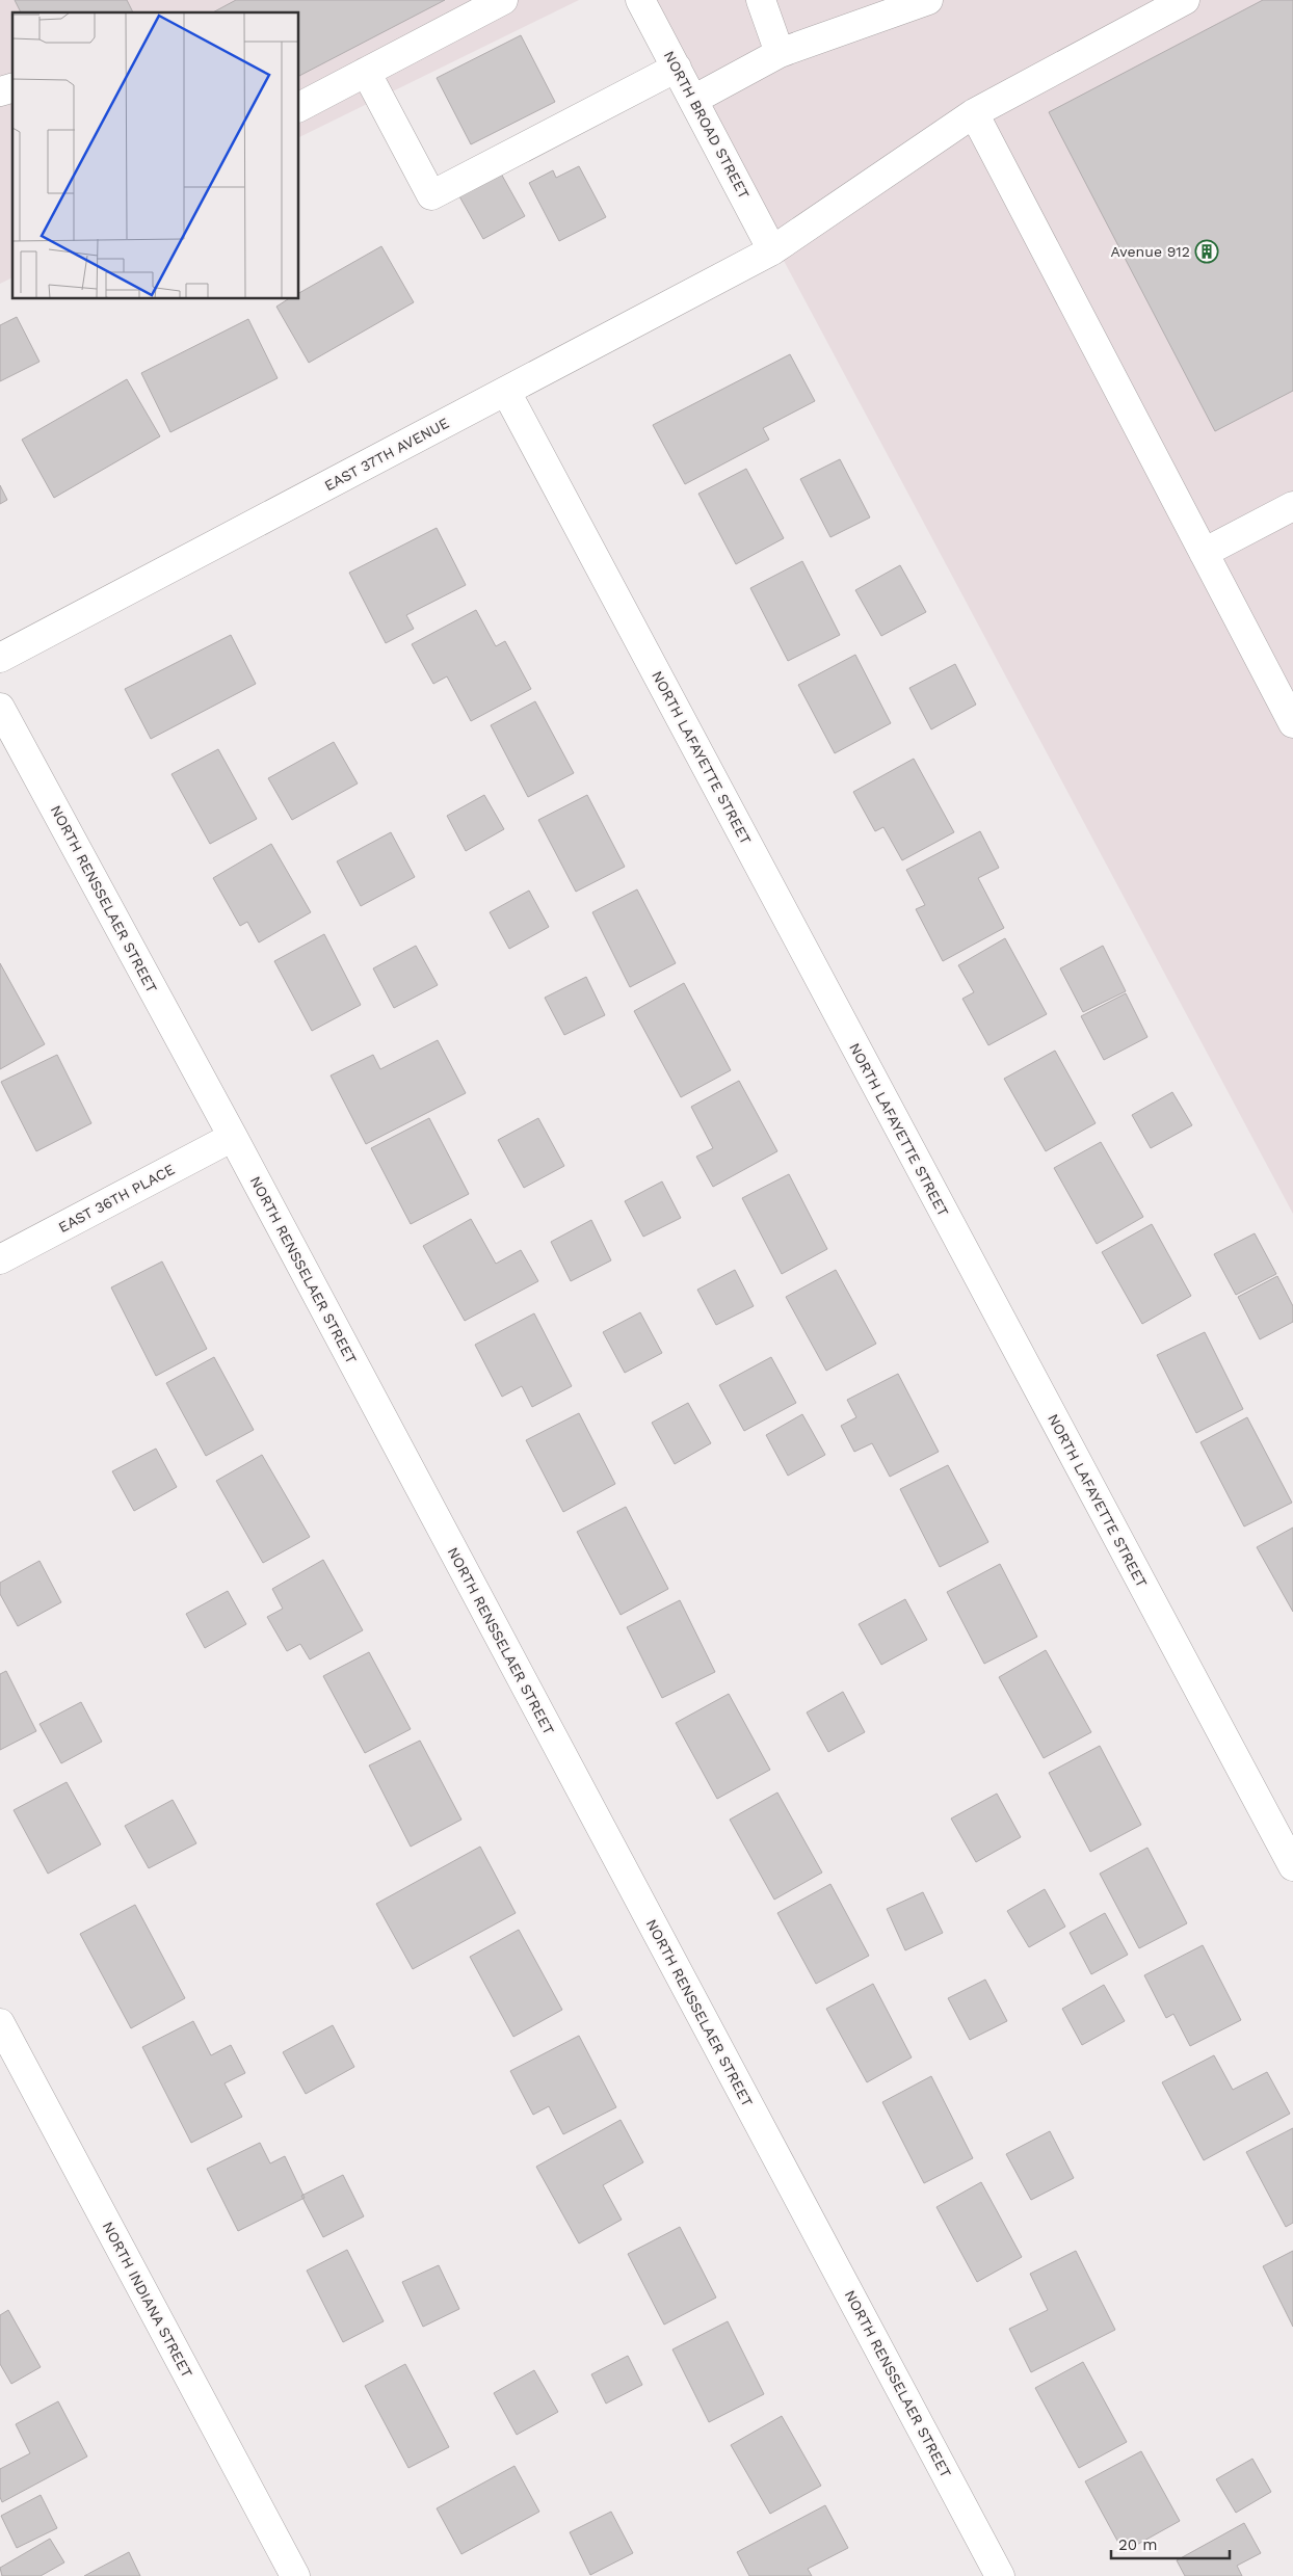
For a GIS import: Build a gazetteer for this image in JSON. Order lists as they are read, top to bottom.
{
  "streets": {
    "street": [
      "NORTH BROAD STREET",
      "EAST 37TH AVENUE",
      "NORTH LAFAYETTE STREET",
      "NORTH RENSSELAER STREET",
      "EAST 36TH PLACE",
      "NORTH INDIANA STREET"
    ]
  },
  "crossings": [
    ["NORTH BROAD STREET", "EAST 37TH AVENUE"],
    ["EAST 37TH AVENUE", "NORTH LAFAYETTE STREET"],
    ["NORTH RENSSELAER STREET", "EAST 36TH PLACE"]
  ],
  "places": {
    "building": ["Avenue 912"]
  },
  "scale_bar": "20 m"
}
